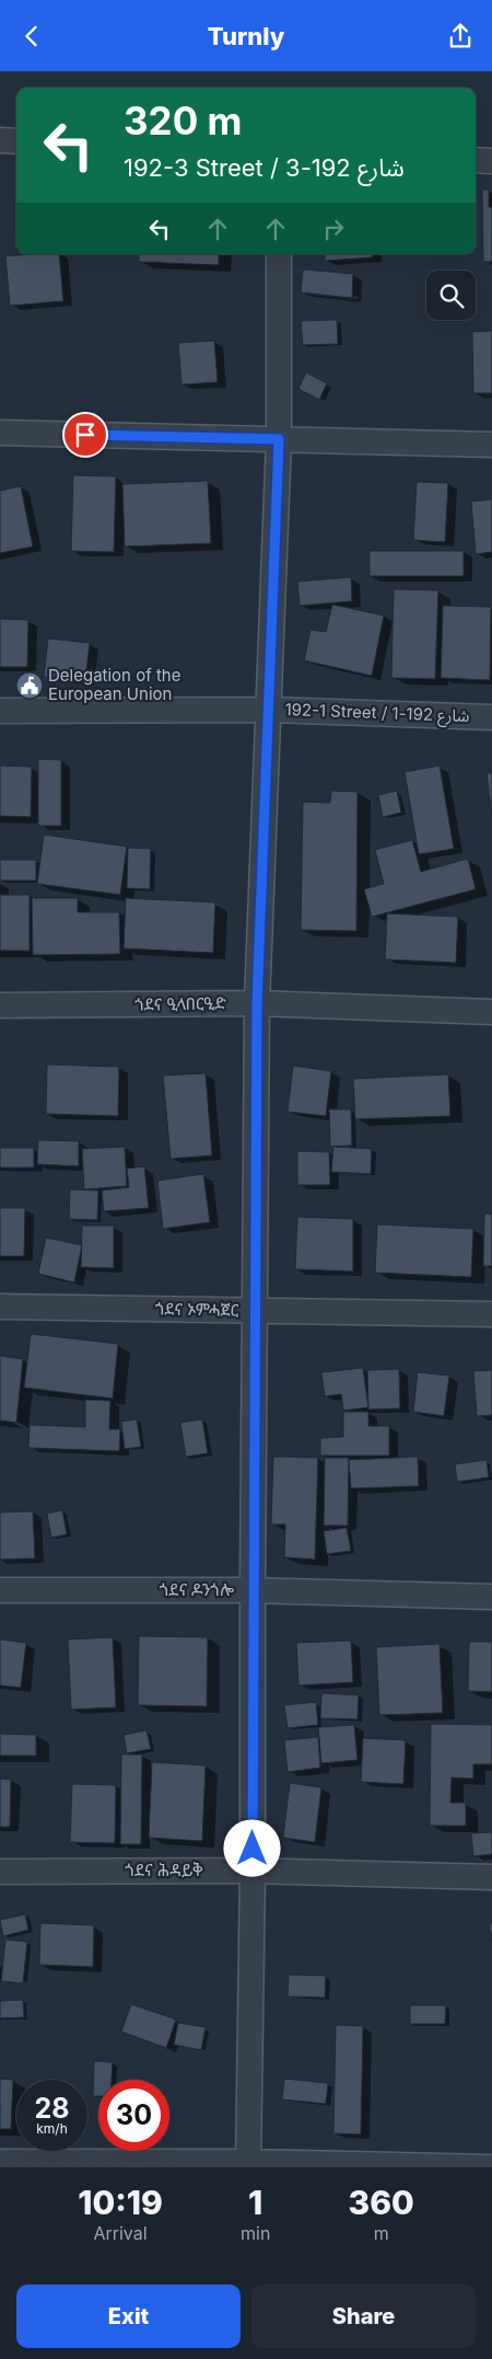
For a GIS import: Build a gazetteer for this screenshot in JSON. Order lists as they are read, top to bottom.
{
  "streets": {
    "street": [
      "192-1 Street / شارع 192-1",
      "ጎደና ዒላበርዒድ",
      "ጎደና ኦምሓጀር",
      "ጎደና ዶንጎሎ",
      "ጎደና ሕዳይቅ"
    ]
  },
  "places": {
    "public building": ["Delegation of the European Union"]
  },
  "page": {
    "header": "Turnly",
    "turn": ["320 m", "192-3 Street / شارع 192-3"],
    "speed": "28 km/h",
    "limit": "30",
    "eta": [
      "10:19",
      "Arrival",
      "1",
      "min",
      "360",
      "m"
    ],
    "buttons": ["Exit", "Share"]
  }
}
